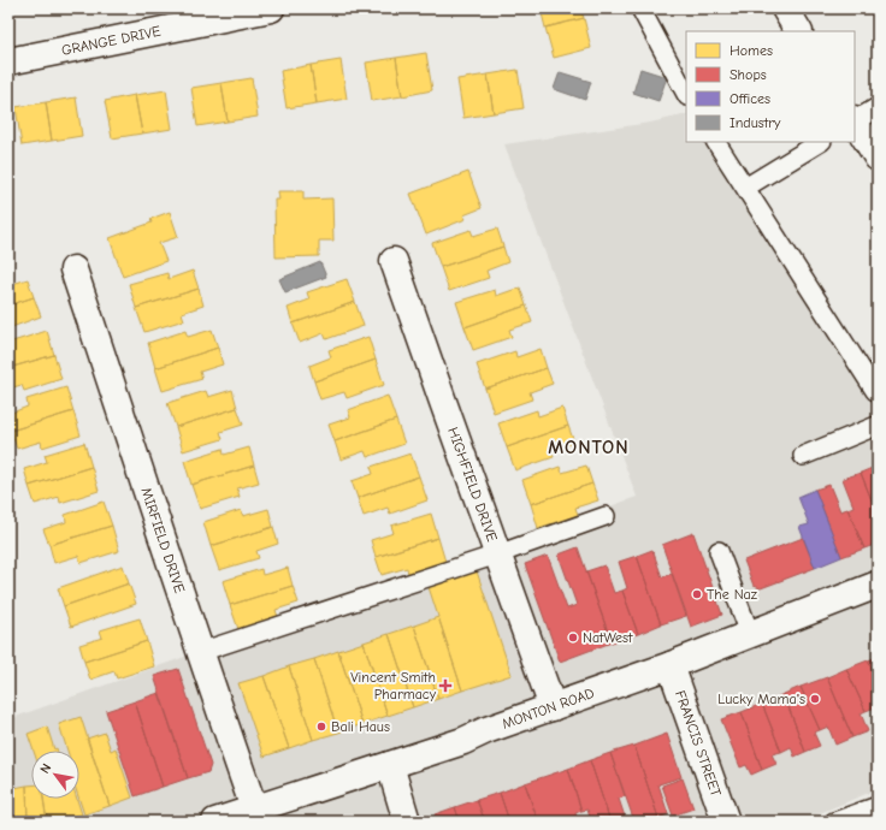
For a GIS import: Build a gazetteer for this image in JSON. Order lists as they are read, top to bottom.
{
  "streets": {
    "street": [
      "GRANGE DRIVE",
      "HIGHFIELD DRIVE",
      "MIRFIELD DRIVE",
      "MONTON ROAD",
      "FRANCIS STREET"
    ]
  },
  "crossings": [
    ["HIGHFIELD DRIVE", "MONTON ROAD"],
    ["MIRFIELD DRIVE", "MONTON ROAD"],
    ["MONTON ROAD", "FRANCIS STREET"]
  ],
  "districts": ["MONTON"],
  "places": {
    "other": [
      "The Naz",
      "NatWest",
      "Lucky Mama's",
      "Bali Haus"
    ],
    "health": ["Vincent Smith Pharmacy"]
  },
  "legend": [
    "Homes",
    "Shops",
    "Offices",
    "Industry"
  ],
  "north": "top left"
}
